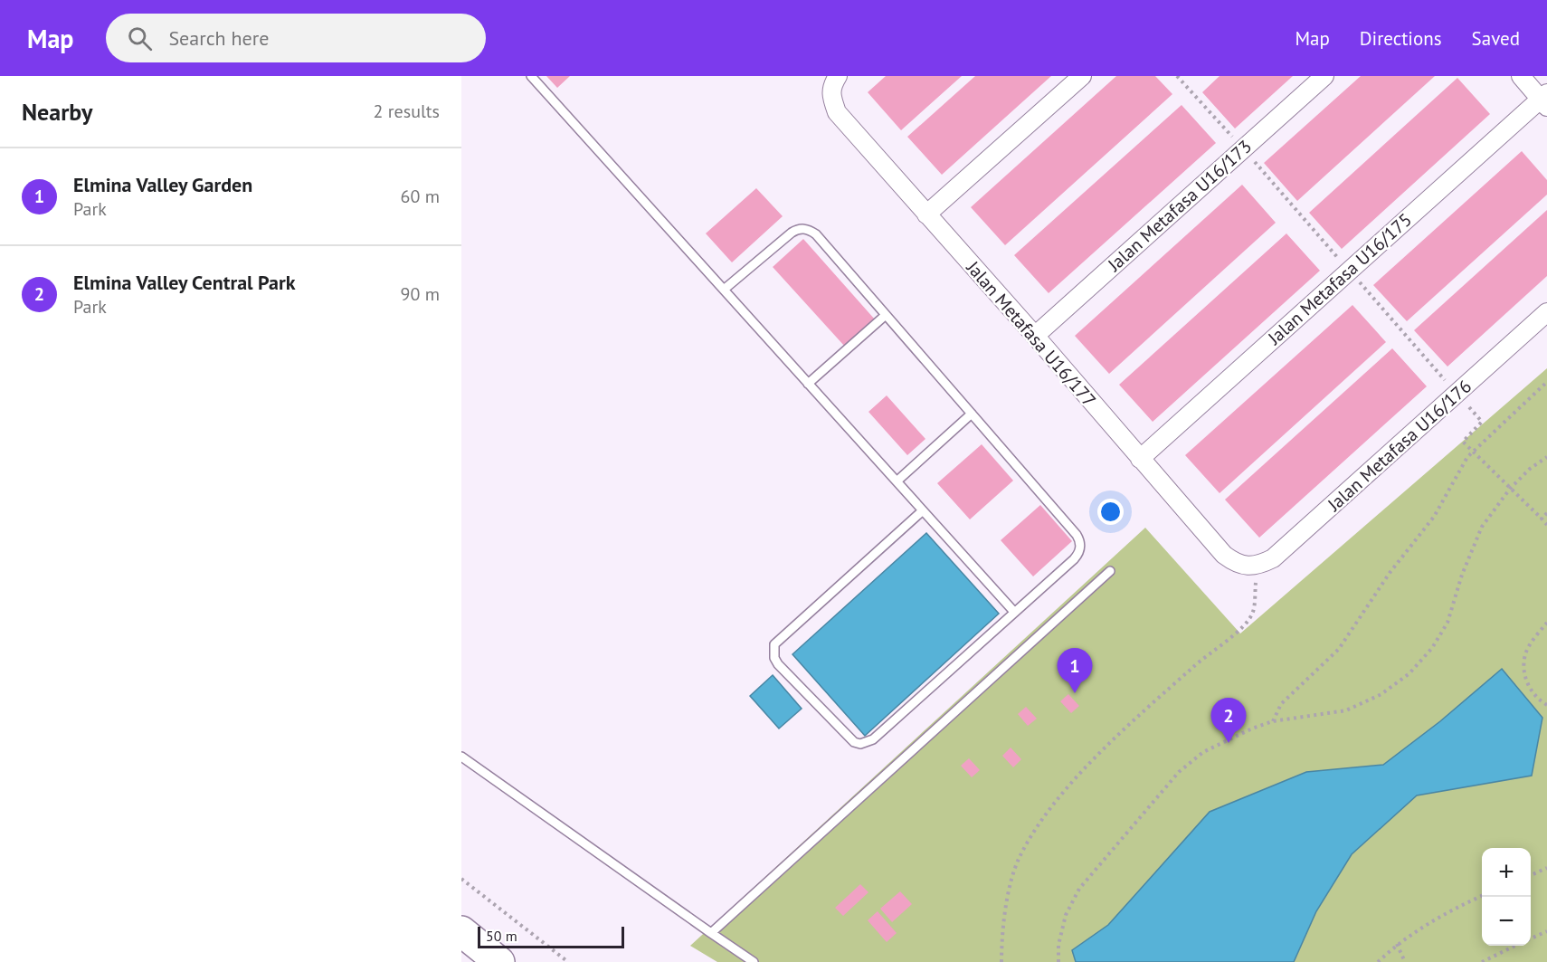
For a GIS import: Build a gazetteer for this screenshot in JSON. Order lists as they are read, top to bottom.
{
  "streets": {
    "street": [
      "Jalan Metafasa U16/173",
      "Jalan Metafasa U16/175",
      "Jalan Metafasa U16/177",
      "Jalan Metafasa U16/176"
    ]
  },
  "crossings": [
    ["Jalan Metafasa U16/173", "Jalan Metafasa U16/177"],
    ["Jalan Metafasa U16/175", "Jalan Metafasa U16/177"],
    ["Jalan Metafasa U16/177", "Jalan Metafasa U16/176"]
  ],
  "scale_bar": "50 m",
  "page": {
    "header": "Map",
    "search": "Search here",
    "nav": ["Map", "Directions", "Saved"],
    "heading": ["Nearby", "2 results"],
    "list": [
      {
        "mark": "1",
        "name": "Elmina Valley Garden",
        "note": "Park",
        "value": "60 m"
      },
      {
        "mark": "2",
        "name": "Elmina Valley Central Park",
        "note": "Park",
        "value": "90 m"
      }
    ],
    "pins": ["1", "2"],
    "map_buttons": ["+", "−"],
    "scale": "50 m"
  }
}
